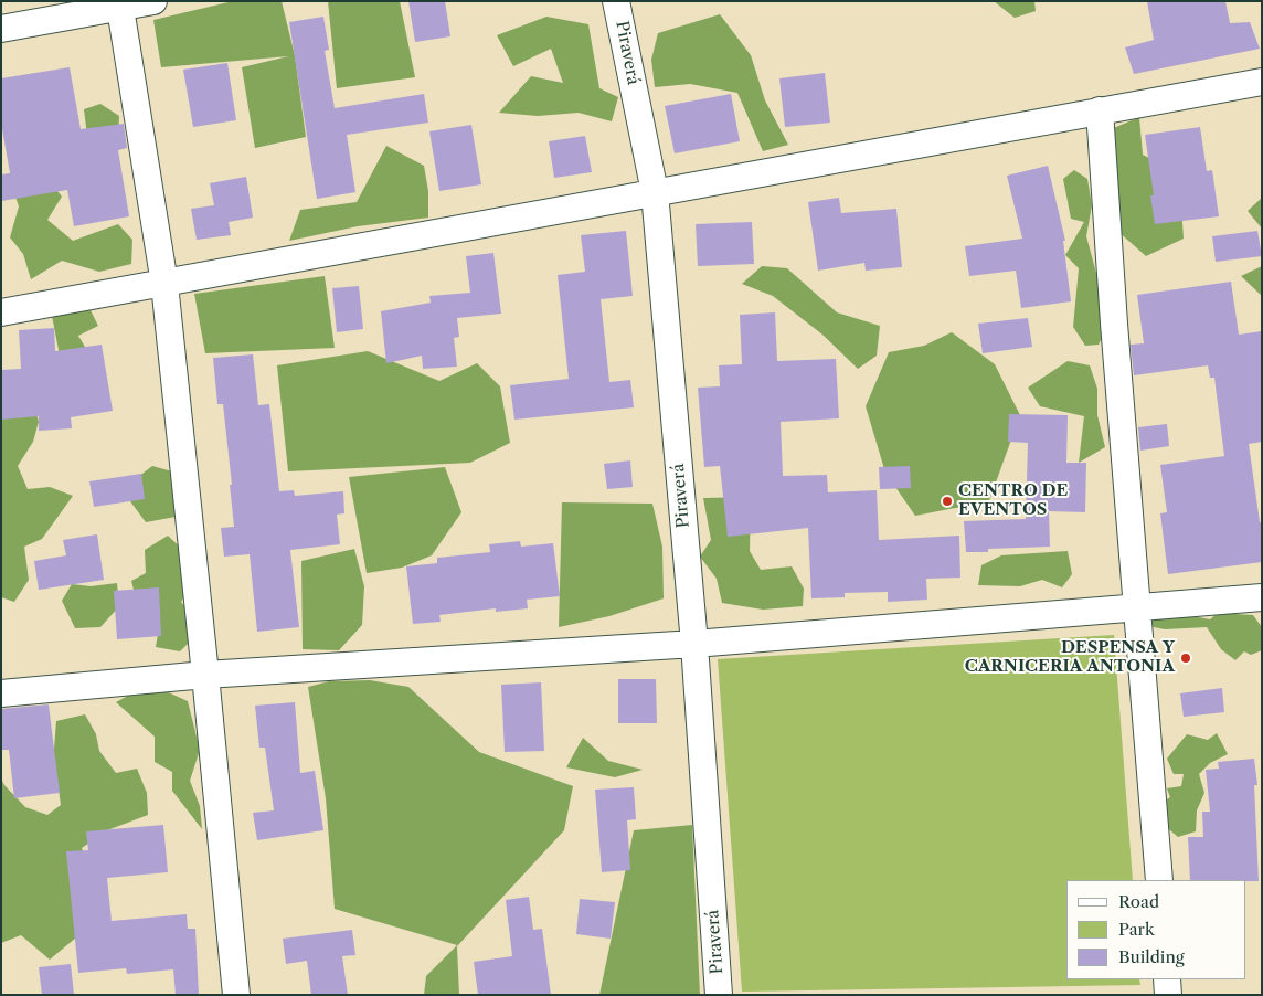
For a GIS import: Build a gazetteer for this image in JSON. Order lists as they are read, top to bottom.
{
  "streets": {
    "street": ["Piraverá"]
  },
  "places": ["CENTRO DE EVENTOS", "DESPENSA Y CARNICERIA ANTONIA"],
  "legend": ["Road", "Park", "Building"]
}
